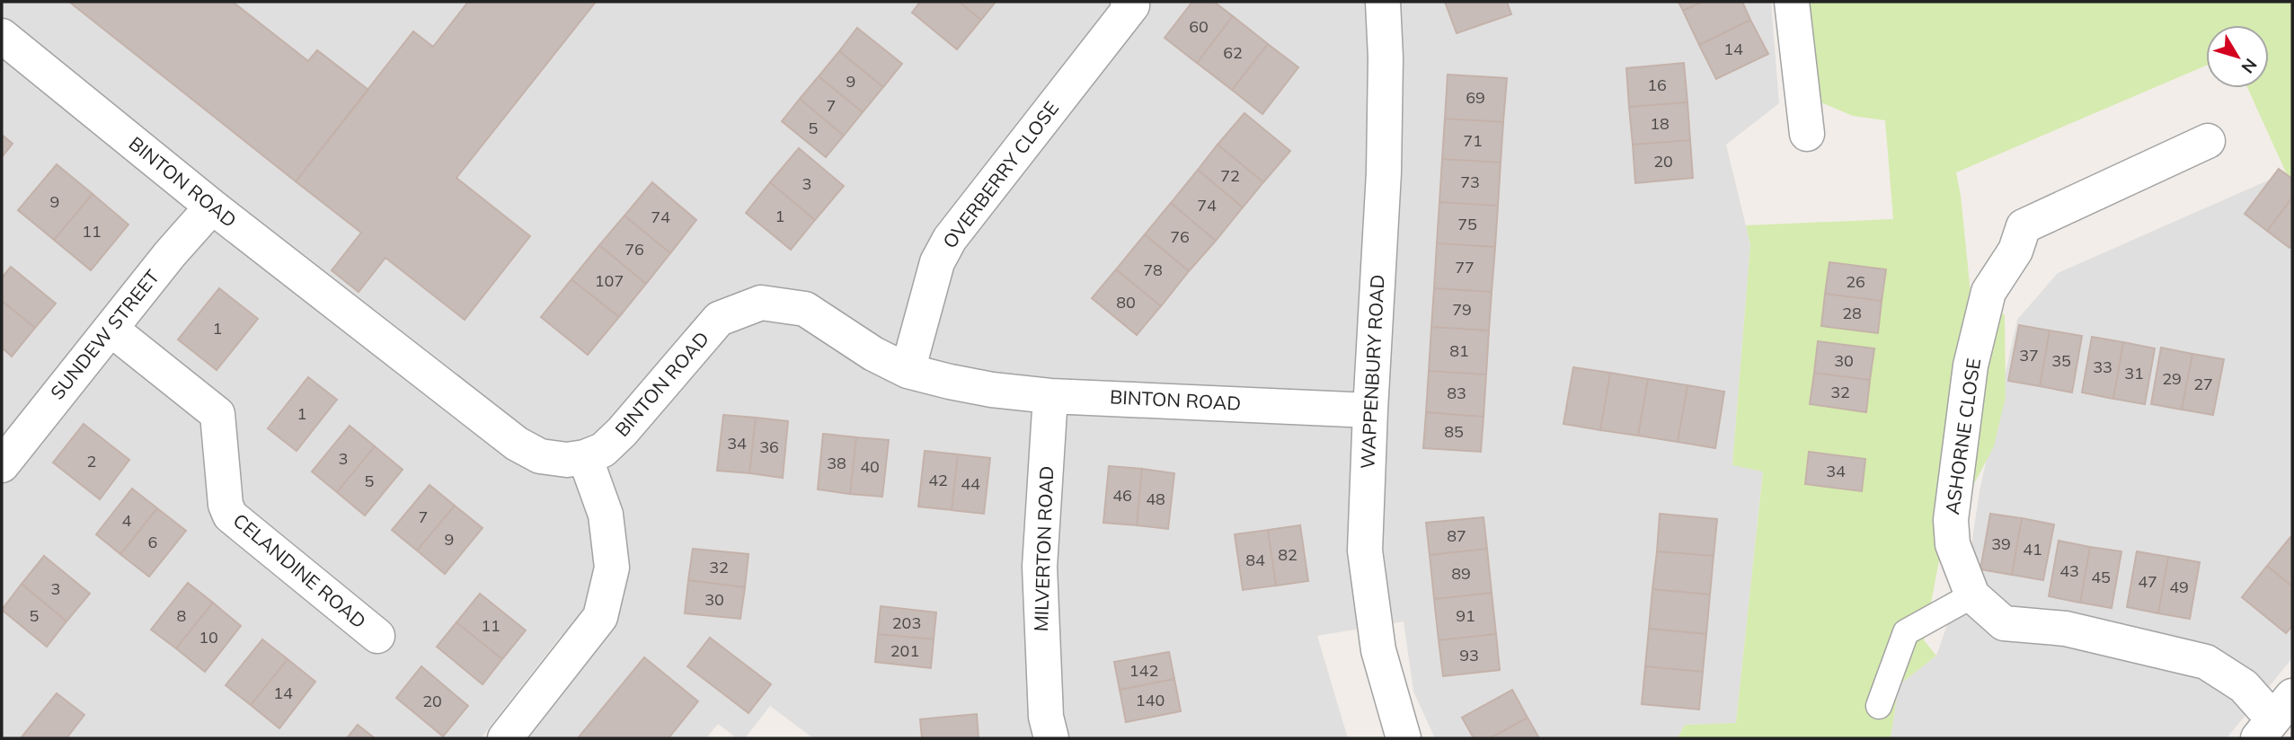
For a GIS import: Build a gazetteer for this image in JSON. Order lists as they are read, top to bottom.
{
  "streets": {
    "street": [
      "OVERBERRY CLOSE",
      "BINTON ROAD",
      "SUNDEW STREET",
      "WAPPENBURY ROAD",
      "ASHORNE CLOSE",
      "MILVERTON ROAD",
      "CELANDINE ROAD"
    ]
  },
  "crossings": [
    ["OVERBERRY CLOSE", "BINTON ROAD"],
    ["BINTON ROAD", "SUNDEW STREET"],
    ["BINTON ROAD", "WAPPENBURY ROAD"],
    ["BINTON ROAD", "MILVERTON ROAD"],
    ["SUNDEW STREET", "CELANDINE ROAD"]
  ],
  "house_numbers": [
    "60",
    "14",
    "62",
    "9",
    "16",
    "69",
    "7",
    "18",
    "5",
    "71",
    "20",
    "72",
    "73",
    "3",
    "9",
    "74",
    "1",
    "74",
    "75",
    "11",
    "76",
    "76",
    "77",
    "78",
    "107",
    "26",
    "80",
    "79",
    "28",
    "1",
    "81",
    "37",
    "30",
    "35",
    "33",
    "31",
    "29",
    "27",
    "32",
    "83",
    "1",
    "85",
    "34",
    "36",
    "3",
    "2",
    "38",
    "40",
    "34",
    "42",
    "5",
    "44",
    "46",
    "48",
    "7",
    "4",
    "87",
    "9",
    "6",
    "39",
    "41",
    "82",
    "84",
    "32",
    "43",
    "89",
    "45",
    "47",
    "49",
    "3",
    "30",
    "5",
    "8",
    "91",
    "203",
    "11",
    "10",
    "201",
    "93",
    "142",
    "14",
    "140",
    "20"
  ],
  "north": "bottom right"
}
